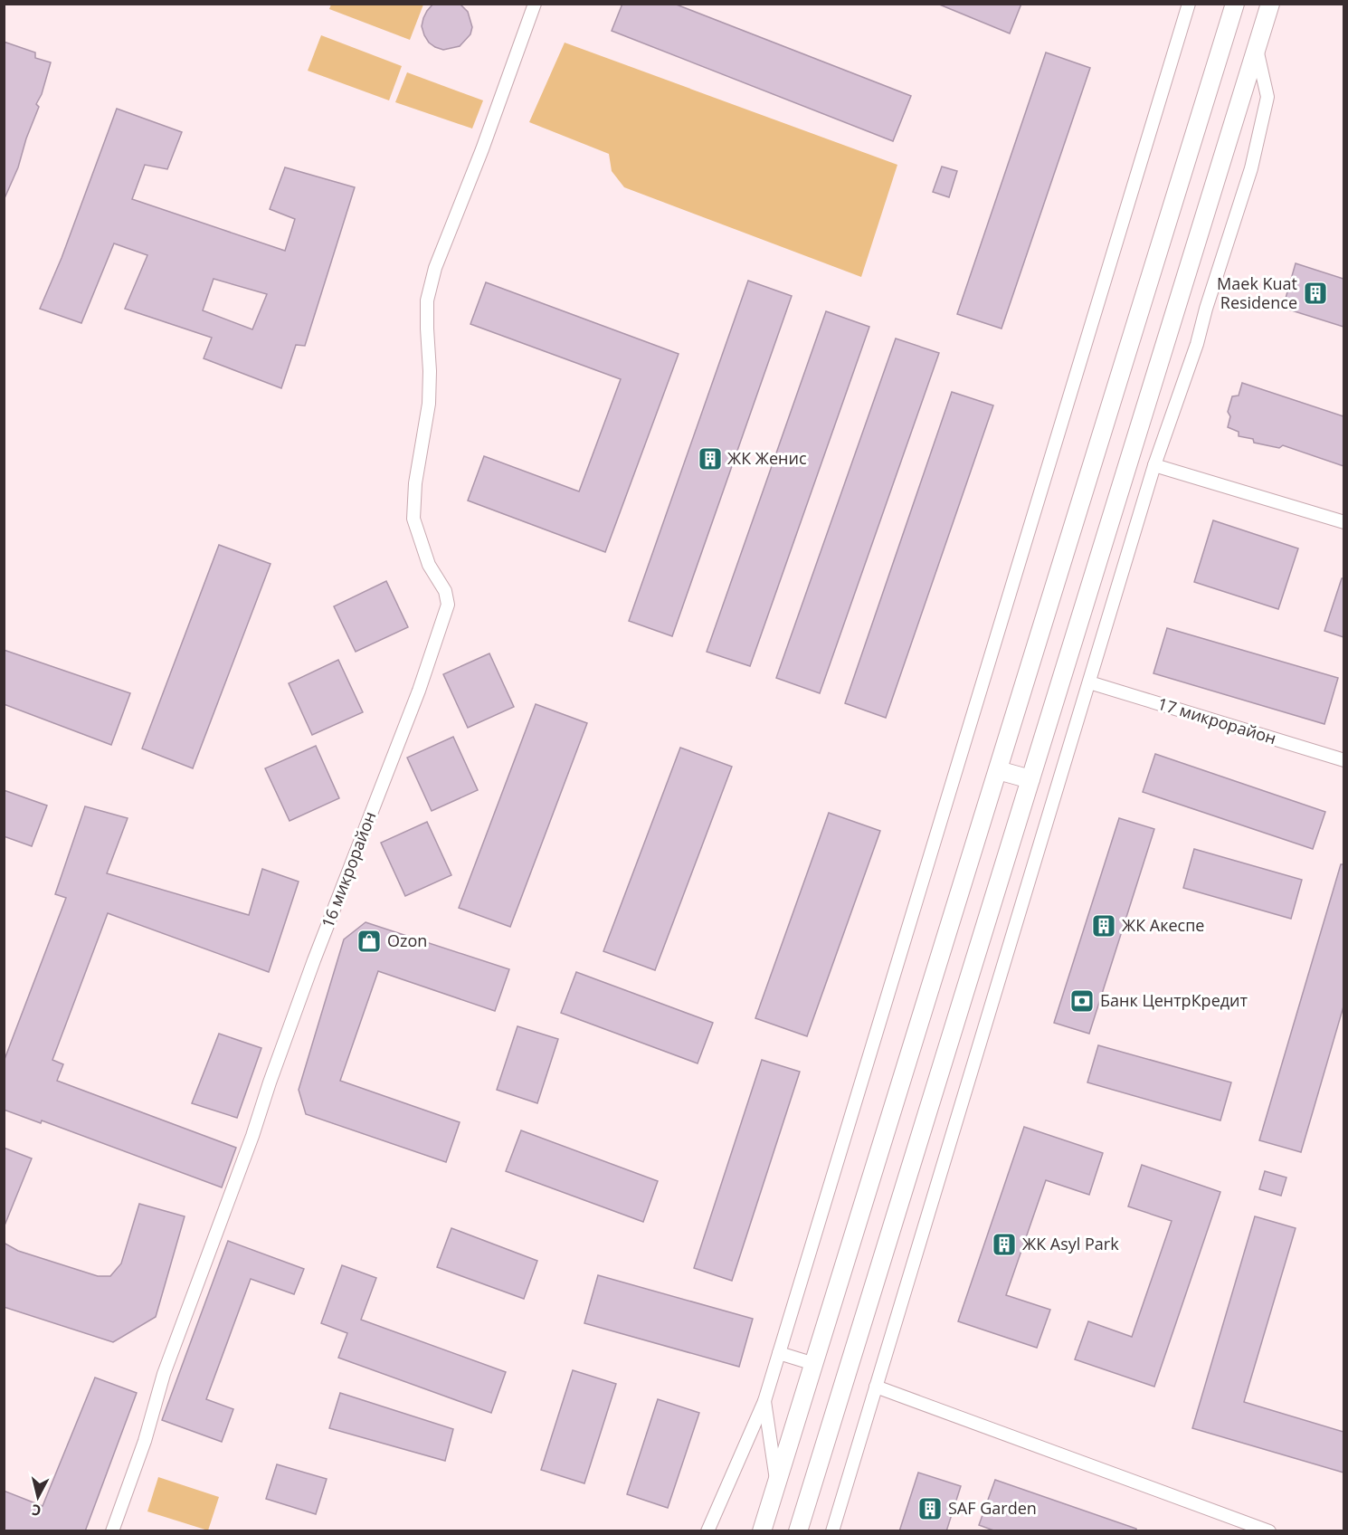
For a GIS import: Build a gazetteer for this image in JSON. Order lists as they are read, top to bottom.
{
  "streets": {
    "street": ["17 микрорайон", "16 микрорайон"]
  },
  "places": {
    "building": [
      "Maek Kuat Residence",
      "ЖК Женис",
      "ЖК Акеспе",
      "ЖК Asyl Park",
      "SAF Garden"
    ],
    "shop": ["Ozon"],
    "bank": ["Банк ЦентрКредит"]
  },
  "north": "bottom"
}
